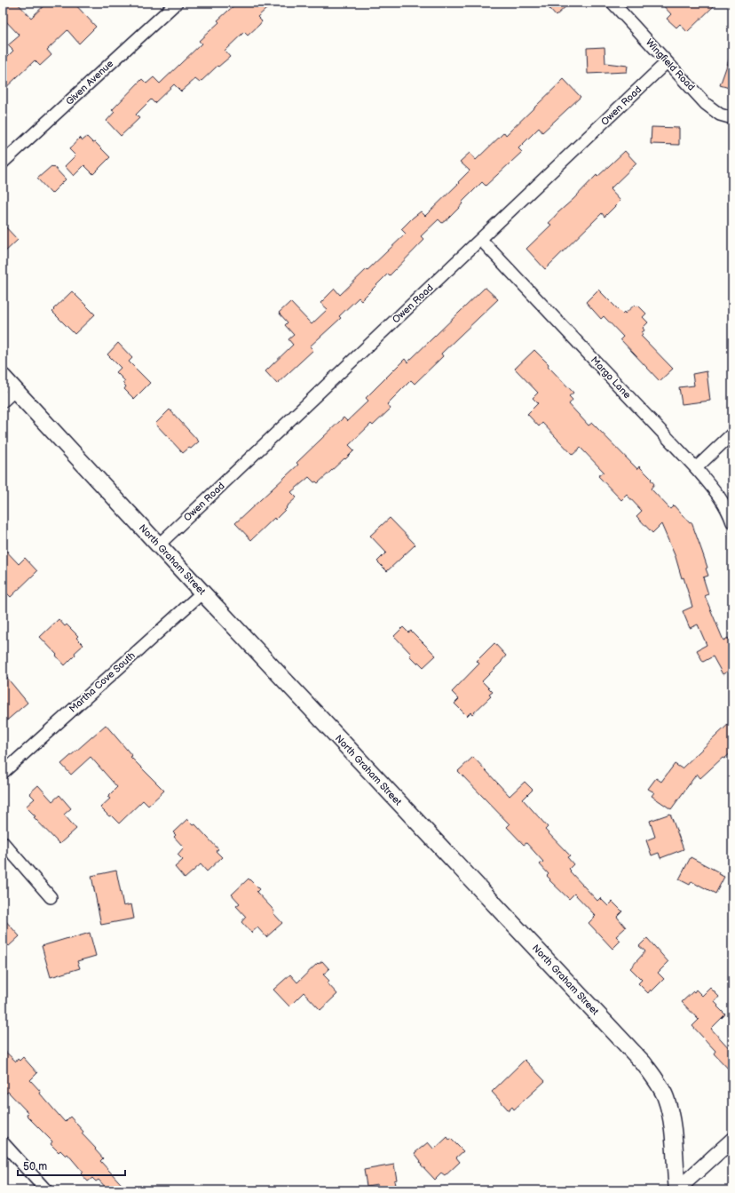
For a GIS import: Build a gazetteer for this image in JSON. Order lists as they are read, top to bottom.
{
  "streets": {
    "main road": ["North Graham Street"],
    "street": [
      "Wingfield Road",
      "Given Avenue",
      "Owen Road",
      "Margo Lane",
      "Martha Cove South"
    ]
  },
  "crossings": [
    ["Wingfield Road", "Owen Road"],
    ["Owen Road", "Margo Lane"],
    ["Owen Road", "North Graham Street"],
    ["North Graham Street", "Martha Cove South"]
  ],
  "scale_bar": "50 m"
}
